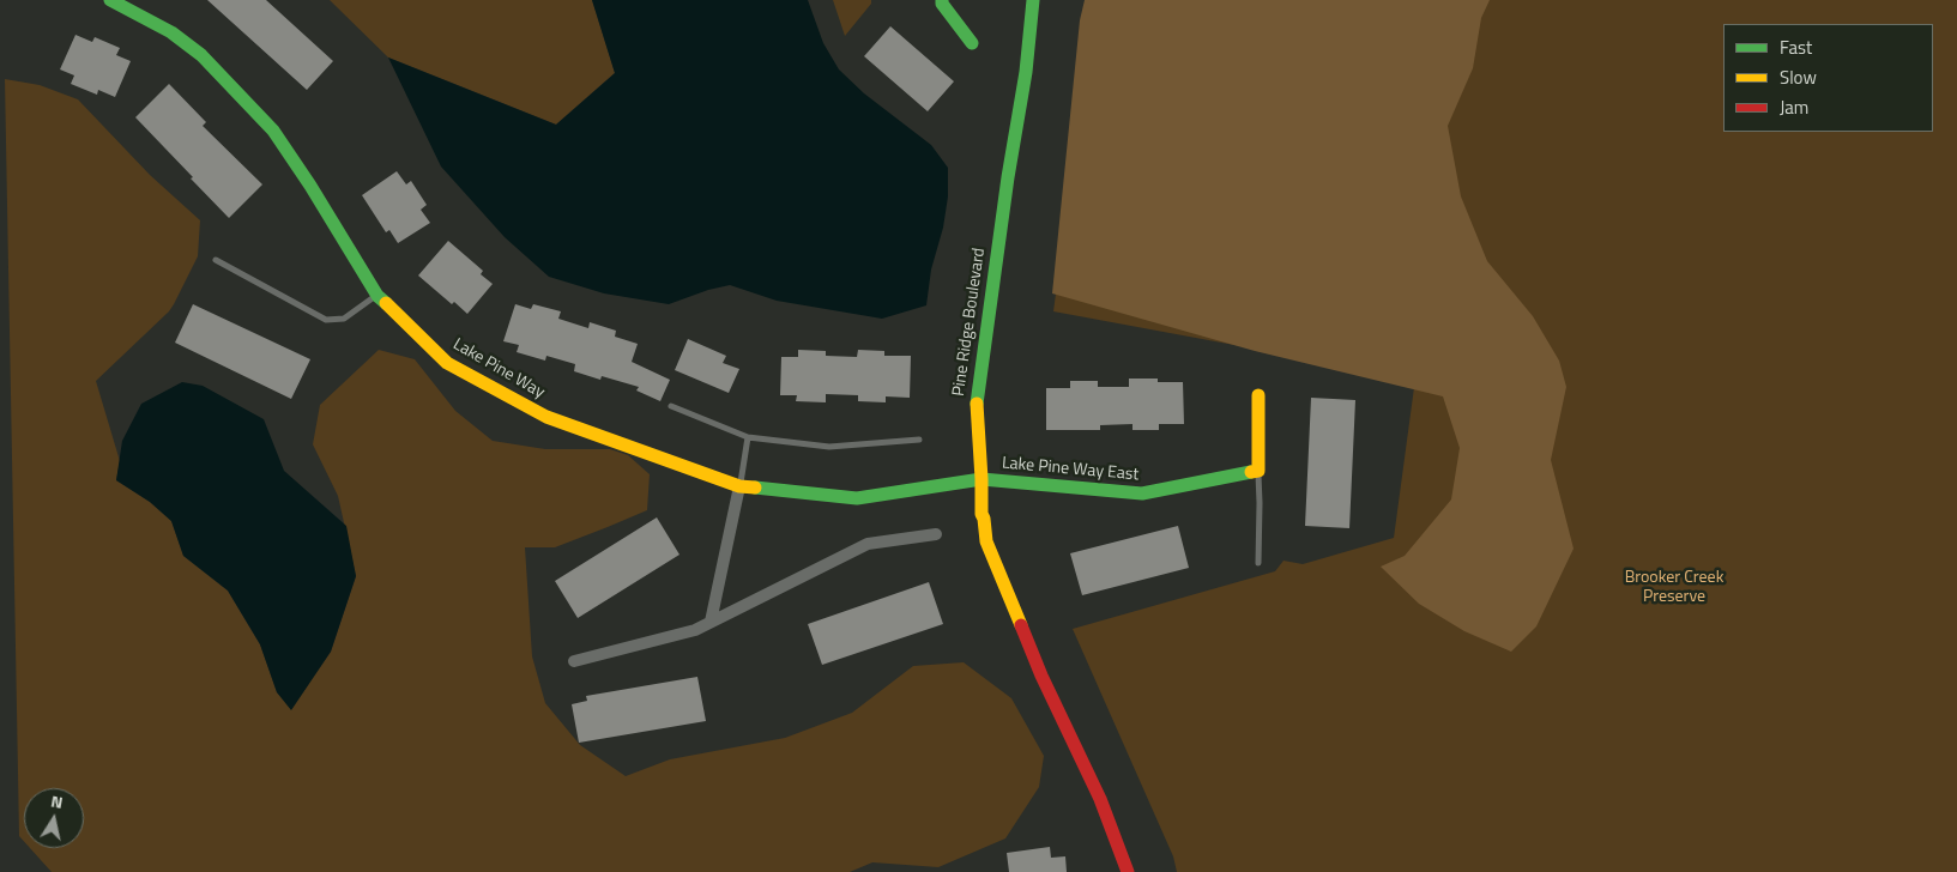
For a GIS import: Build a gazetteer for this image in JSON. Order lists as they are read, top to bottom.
{
  "streets": {
    "street": ["Pine Ridge Boulevard", "Lake Pine Way", "Lake Pine Way East"]
  },
  "crossings": [
    ["Pine Ridge Boulevard", "Lake Pine Way"],
    ["Pine Ridge Boulevard", "Lake Pine Way East"],
    ["Lake Pine Way", "Lake Pine Way East"]
  ],
  "parks": ["Brooker Creek Preserve"],
  "legend": ["Fast", "Slow", "Jam"],
  "north": "top"
}
